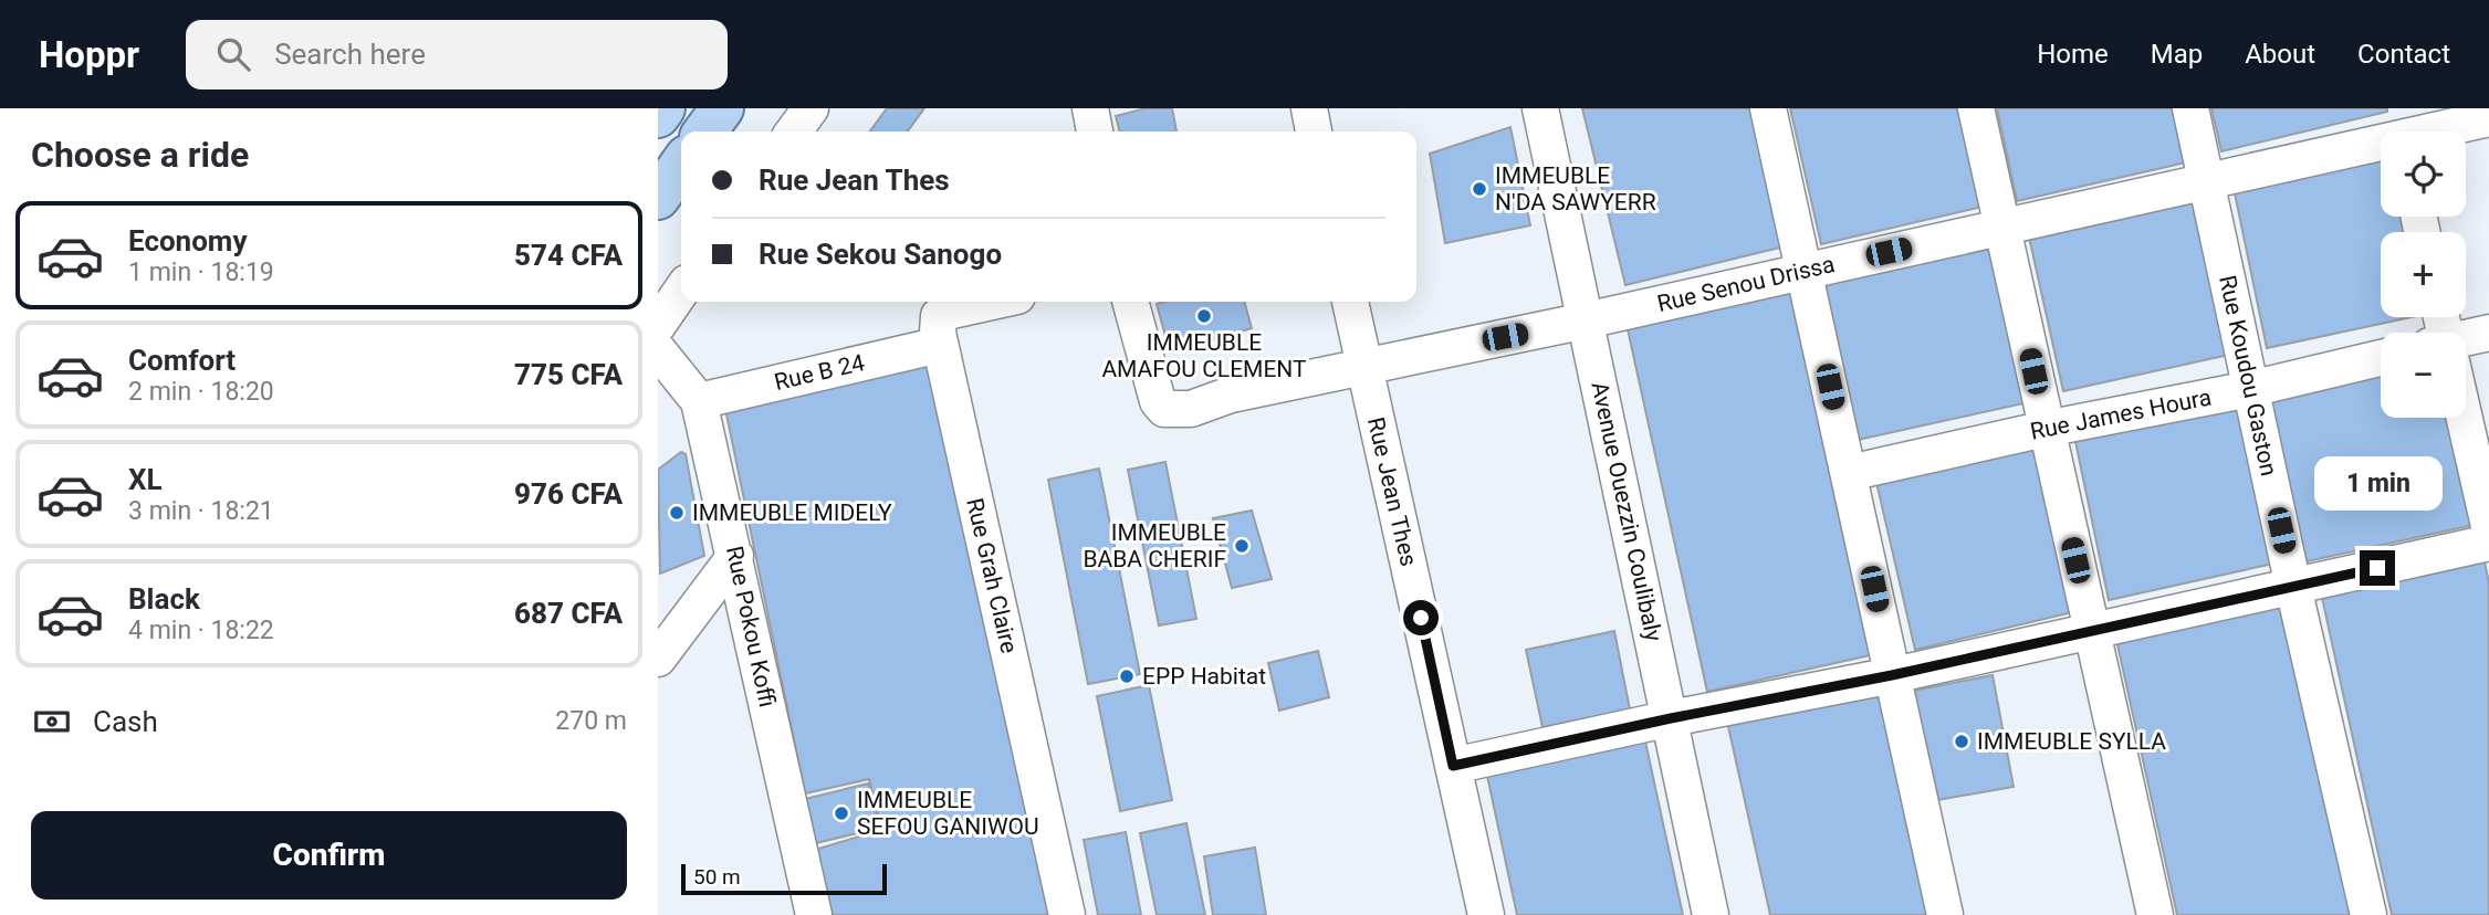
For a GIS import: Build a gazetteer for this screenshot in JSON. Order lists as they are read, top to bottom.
{
  "streets": {
    "street": [
      "Rue Senou Drissa",
      "Rue B 24",
      "Rue Koudou Gaston",
      "Rue James Houra",
      "Rue Jean Thes",
      "Avenue Ouezzin Coulibaly",
      "Rue Grah Claire",
      "Rue Pokou Koffi"
    ]
  },
  "crossings": [
    ["Rue Senou Drissa", "Rue Koudou Gaston"],
    ["Rue Senou Drissa", "Rue Jean Thes"],
    ["Rue Senou Drissa", "Avenue Ouezzin Coulibaly"],
    ["Rue B 24", "Rue Grah Claire"],
    ["Rue B 24", "Rue Pokou Koffi"],
    ["Rue Koudou Gaston", "Rue James Houra"]
  ],
  "places": [
    "IMMEUBLE N'DA SAWYERR",
    "IMMEUBLE AMAFOU CLEMENT",
    "IMMEUBLE MIDELY",
    "IMMEUBLE BABA CHERIF",
    "EPP Habitat",
    "IMMEUBLE SYLLA",
    "IMMEUBLE SEFOU GANIWOU"
  ],
  "scale_bar": "50 m",
  "page": {
    "header": "Hoppr",
    "search": "Search here",
    "nav": [
      "Home",
      "Map",
      "About",
      "Contact"
    ],
    "heading": "Choose a ride",
    "map_buttons": ["+", "−"],
    "banner": ["Rue Jean Thes", "Rue Sekou Sanogo"],
    "list": [
      {
        "name": "Economy",
        "note": "1 min · 18:19",
        "value": "574 CFA"
      },
      {
        "name": "Comfort",
        "note": "2 min · 18:20",
        "value": "775 CFA"
      },
      {
        "name": "XL",
        "note": "3 min · 18:21",
        "value": "976 CFA"
      },
      {
        "name": "Black",
        "note": "4 min · 18:22",
        "value": "687 CFA"
      }
    ],
    "bubble": "1 min",
    "pay": ["Cash", "270 m"],
    "buttons": "Confirm",
    "scale": "50 m"
  }
}
